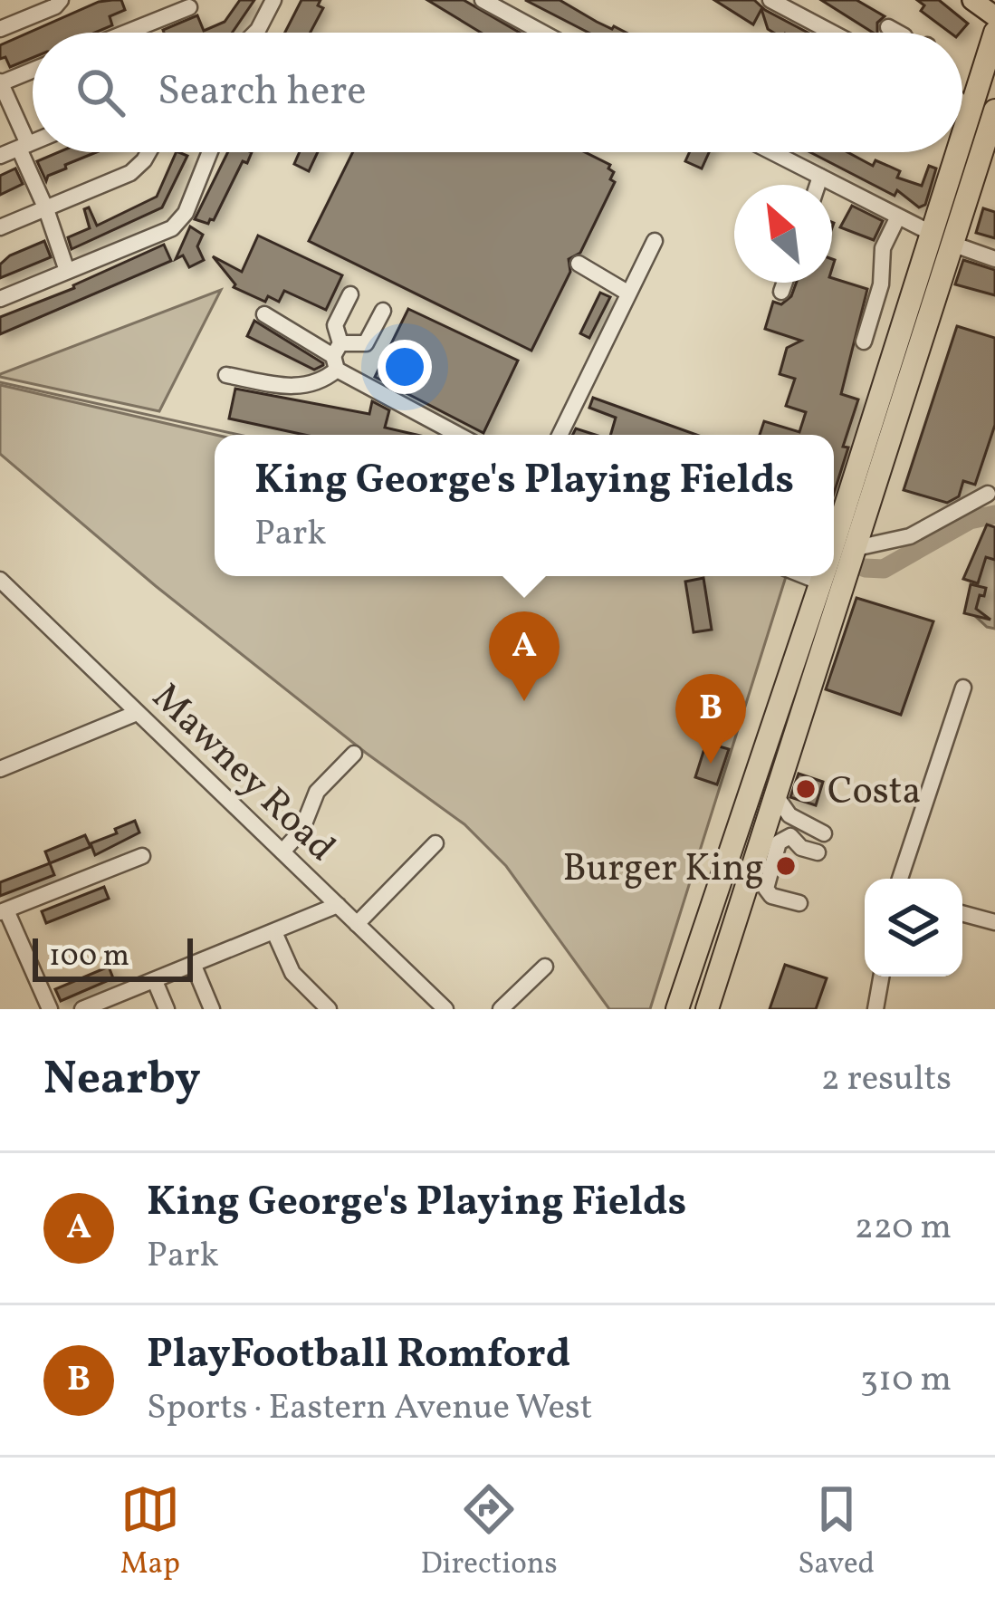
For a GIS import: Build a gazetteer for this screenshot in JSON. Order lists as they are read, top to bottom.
{
  "streets": {
    "street": ["Mawney Road"]
  },
  "places": ["Costa", "Burger King"],
  "scale_bar": "100 m",
  "north": "top left",
  "page": {
    "search": "Search here",
    "popup": ["King George's Playing Fields", "Park"],
    "pins": ["A", "B"],
    "scale": "100 m",
    "heading": ["Nearby", "2 results"],
    "list": [
      {
        "mark": "A",
        "name": "King George's Playing Fields",
        "note": "Park",
        "value": "220 m"
      },
      {
        "mark": "B",
        "name": "PlayFootball Romford",
        "note": "Sports · Eastern Avenue West",
        "value": "310 m"
      }
    ],
    "nav": ["Map", "Directions", "Saved"]
  }
}
